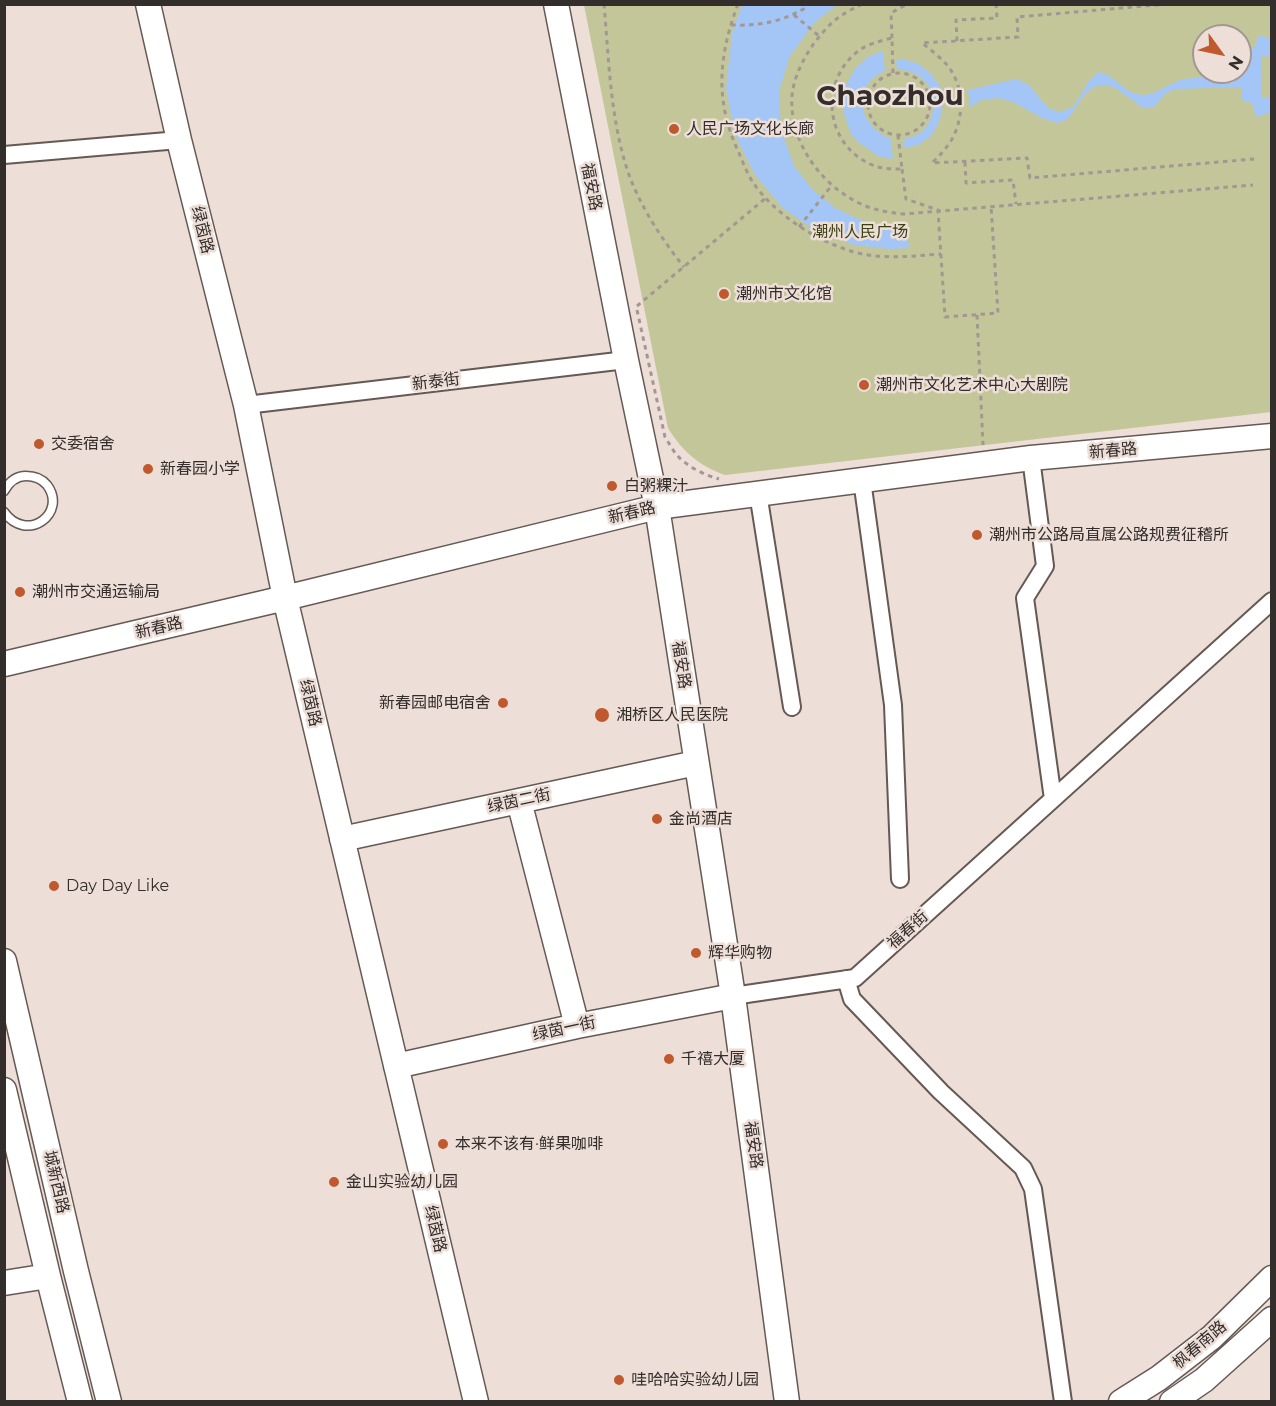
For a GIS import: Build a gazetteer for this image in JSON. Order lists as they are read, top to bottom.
{
  "streets": {
    "street": [
      "福安路",
      "绿茵路",
      "新泰街",
      "新春路",
      "绿茵二街",
      "福春街",
      "绿茵一街",
      "城新西路",
      "枫春南路"
    ]
  },
  "crossings": [
    ["福安路", "新泰街"],
    ["福安路", "新春路"],
    ["福安路", "绿茵二街"],
    ["福安路", "福春街"],
    ["福安路", "绿茵一街"],
    ["绿茵路", "新泰街"],
    ["绿茵路", "新春路"],
    ["绿茵路", "绿茵二街"],
    ["绿茵路", "绿茵一街"],
    ["福春街", "绿茵一街"]
  ],
  "districts": ["Chaozhou"],
  "parks": ["潮州人民广场"],
  "places": [
    "人民广场文化长廊",
    "潮州市文化馆",
    "潮州市文化艺术中心大剧院",
    "交委宿舍",
    "新春园小学",
    "白粥粿汁",
    "潮州市公路局直属公路规费征稽所",
    "潮州市交通运输局",
    "新春园邮电宿舍",
    "湘桥区人民医院",
    "金尚酒店",
    "Day Day Like",
    "辉华购物",
    "千禧大厦",
    "本来不该有·鲜果咖啡",
    "金山实验幼儿园",
    "哇哈哈实验幼儿园"
  ],
  "north": "bottom right"
}
